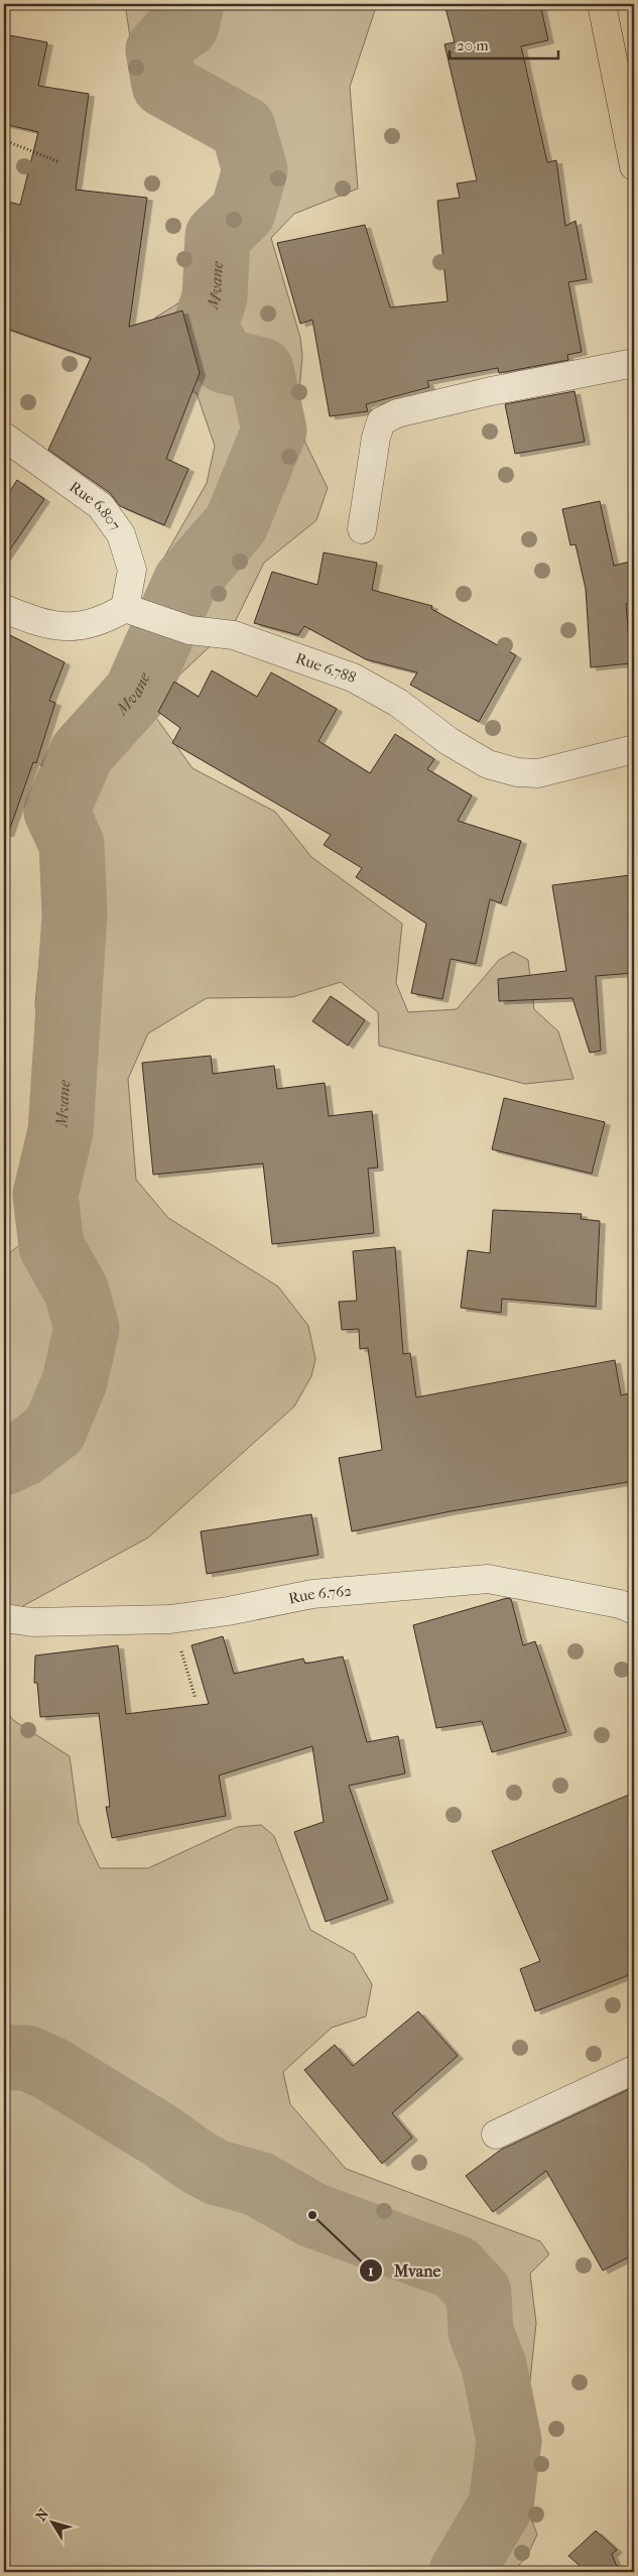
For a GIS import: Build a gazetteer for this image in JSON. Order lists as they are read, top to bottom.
{
  "streets": {
    "street": ["Rue 6.807", "Rue 6.788", "Rue 6.762"]
  },
  "crossings": [
    ["Rue 6.807", "Rue 6.788"]
  ],
  "water": ["Mvane"],
  "places": ["Mvane"],
  "scale_bar": "20 m",
  "north": "top left"
}
